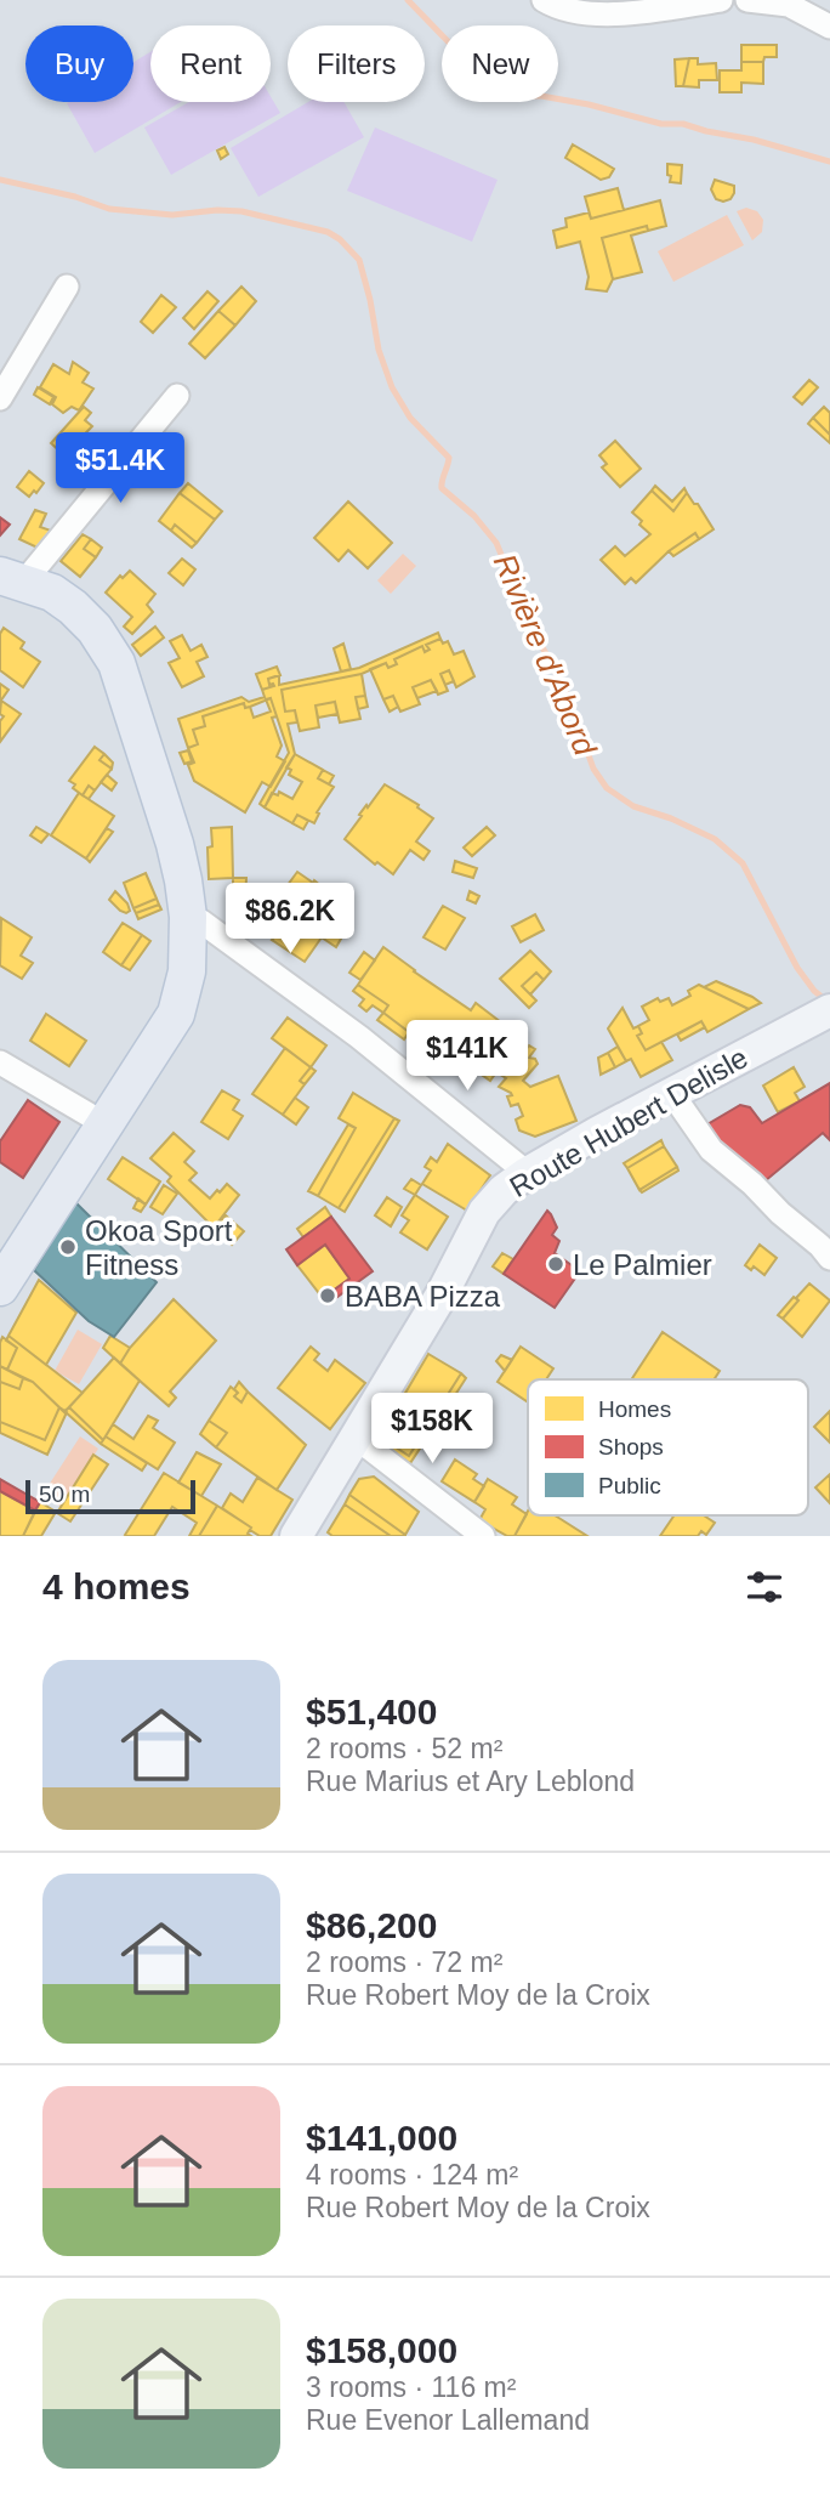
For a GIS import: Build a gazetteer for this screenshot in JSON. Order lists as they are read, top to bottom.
{
  "streets": {
    "main road": ["Route Hubert Delisle"]
  },
  "water": ["Rivière d'Abord"],
  "places": ["Okoa Sport Fitness", "Le Palmier", "BABA Pizza"],
  "legend": ["Homes", "Shops", "Public"],
  "scale_bar": "50 m",
  "page": {
    "chip": [
      "Buy",
      "Rent",
      "Filters",
      "New"
    ],
    "price": [
      "$51.4K",
      "$86.2K",
      "$141K",
      "$158K"
    ],
    "scale": "50 m",
    "heading": "4 homes",
    "list": [
      {
        "name": "$51,400",
        "note": "2 rooms · 52 m² · Rue Marius et Ary Leblond"
      },
      {
        "name": "$86,200",
        "note": "2 rooms · 72 m² · Rue Robert Moy de la Croix"
      },
      {
        "name": "$141,000",
        "note": "4 rooms · 124 m² · Rue Robert Moy de la Croix"
      },
      {
        "name": "$158,000",
        "note": "3 rooms · 116 m² · Rue Evenor Lallemand"
      }
    ]
  }
}
